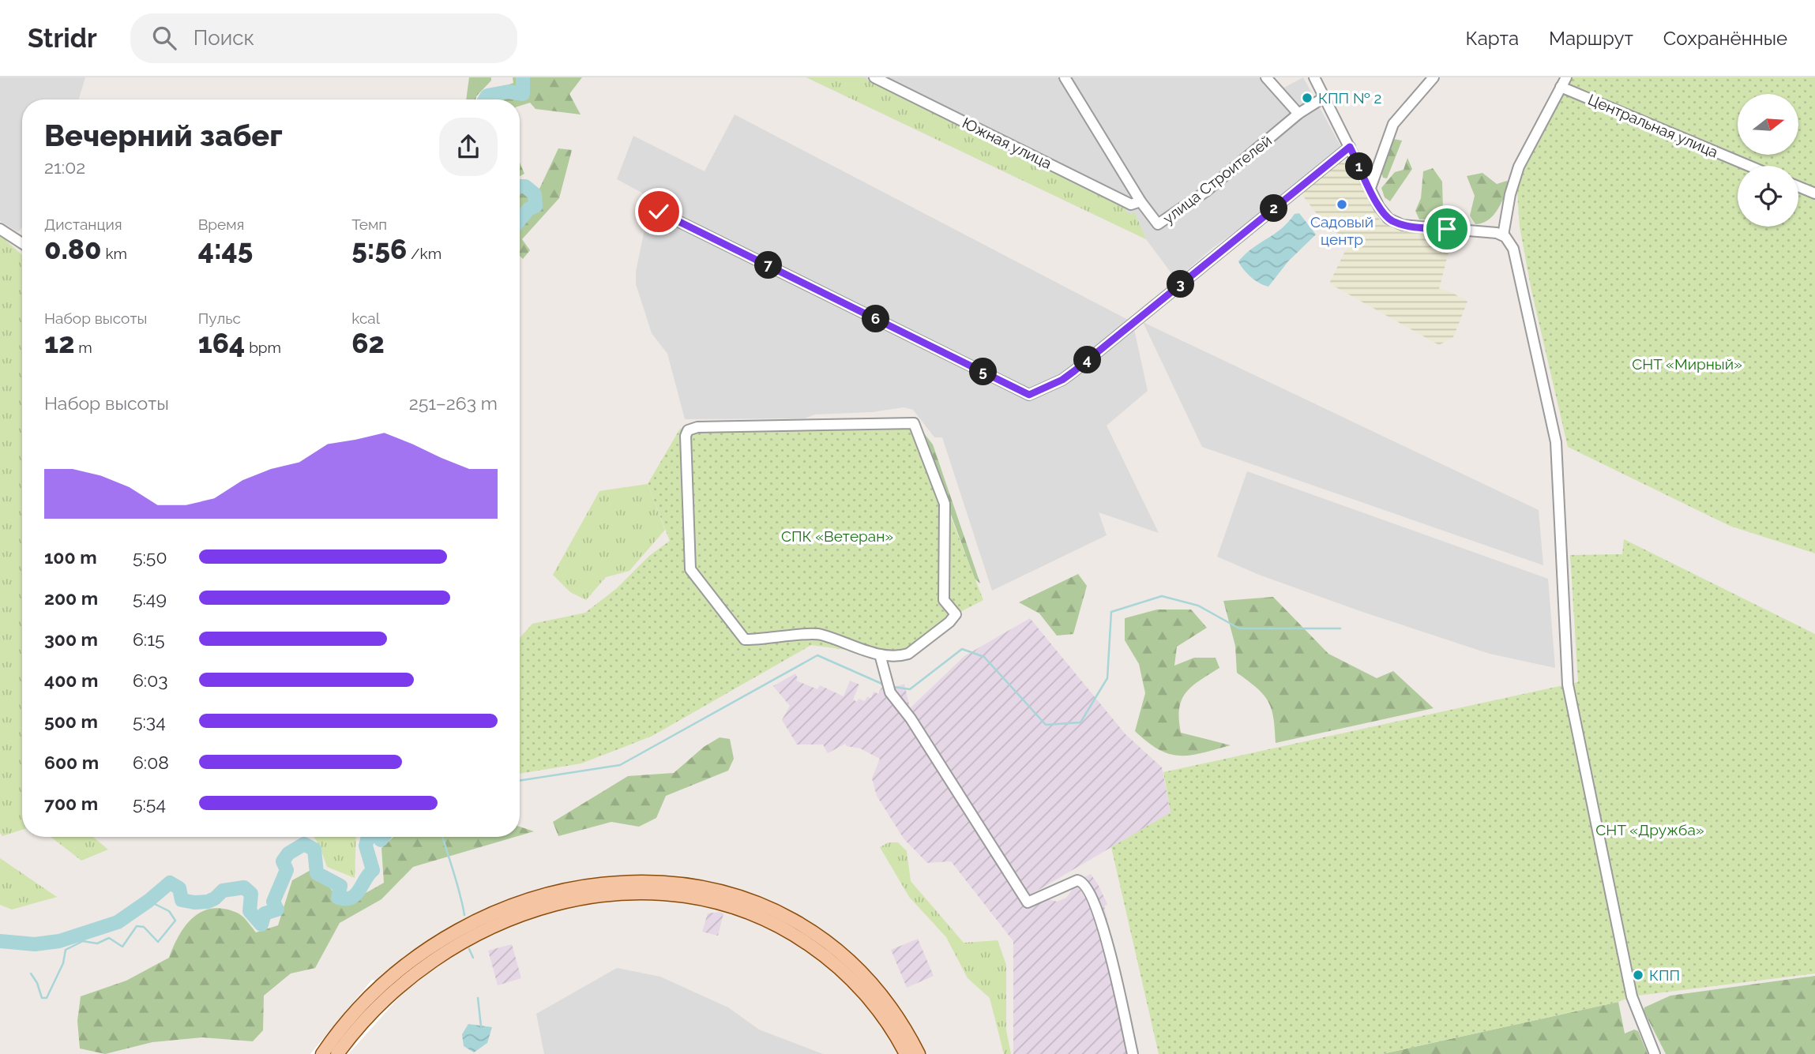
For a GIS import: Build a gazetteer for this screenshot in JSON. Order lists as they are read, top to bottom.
{
  "streets": {
    "street": ["Центральная улица", "Южная улица", "улица Строителей"]
  },
  "crossings": [
    ["Южная улица", "улица Строителей"]
  ],
  "parks": ["СНТ «Мирный»", "СПК «Ветеран»", "СНТ «Дружба»"],
  "places": ["КПП № 2", "Садовый центр", "КПП"],
  "north": "right",
  "page": {
    "header": "Stridr",
    "search": "Поиск",
    "nav": ["Карта", "Маршрут", "Сохранённые"],
    "heading": ["Вечерний забег", "21:02"],
    "pins": [
      "1",
      "2",
      "7",
      "3",
      "6",
      "4",
      "5"
    ],
    "stats": [
      ["Дистанция", "0.80 km"],
      ["Время", "4:45"],
      ["Темп", "5:56 /km"],
      ["Набор высоты", "12 m"],
      ["Пульс", "164 bpm"],
      ["kcal", "62"]
    ],
    "chart": ["Набор высоты", "251–263 m"],
    "list": [
      {
        "name": "100 m",
        "note": "5:50"
      },
      {
        "name": "200 m",
        "note": "5:49"
      },
      {
        "name": "300 m",
        "note": "6:15"
      },
      {
        "name": "400 m",
        "note": "6:03"
      },
      {
        "name": "500 m",
        "note": "5:34"
      },
      {
        "name": "600 m",
        "note": "6:08"
      },
      {
        "name": "700 m",
        "note": "5:54"
      }
    ]
  }
}
